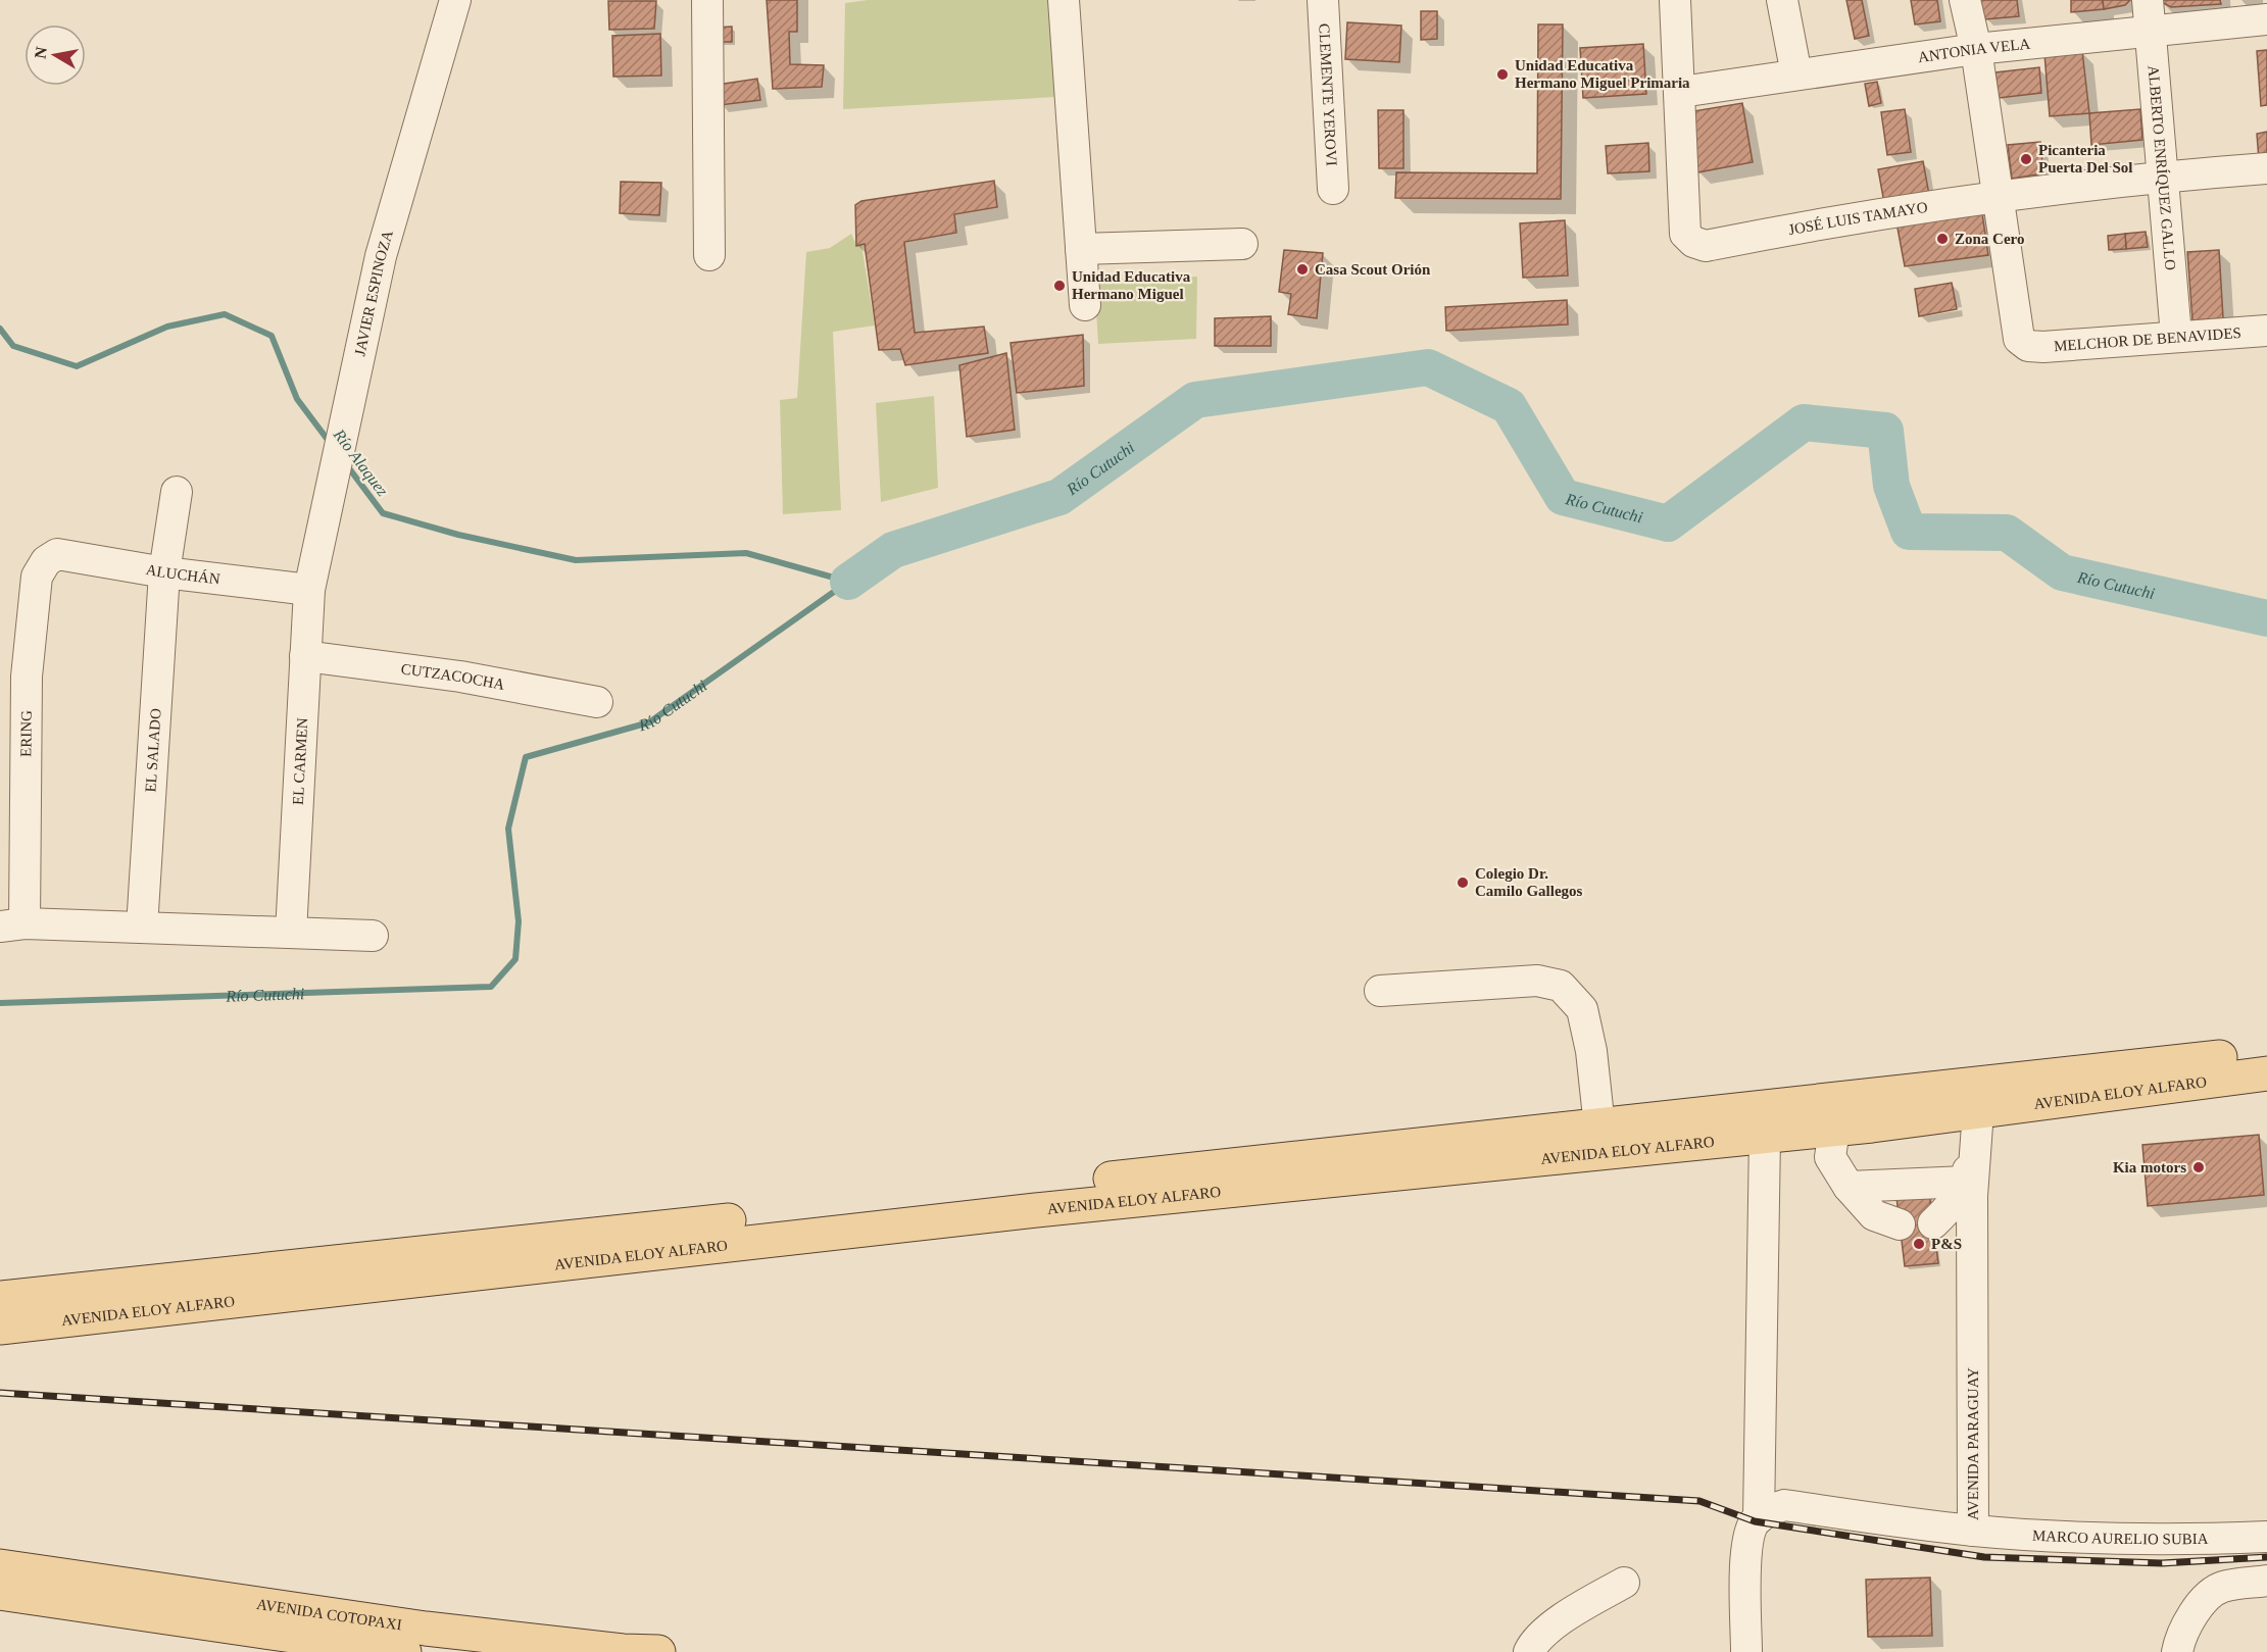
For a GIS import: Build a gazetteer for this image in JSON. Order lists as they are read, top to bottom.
{
  "streets": {
    "main road": ["AVENIDA ELOY ALFARO", "AVENIDA COTOPAXI"],
    "street": [
      "ANTONIA VELA",
      "CLEMENTE YEROVI",
      "ALBERTO ENRÍQUEZ GALLO",
      "JOSÉ LUIS TAMAYO",
      "JAVIER ESPINOZA",
      "MELCHOR DE BENAVIDES",
      "ALUCHÁN",
      "CUTZACOCHA",
      "ERING",
      "EL SALADO",
      "EL CARMEN",
      "AVENIDA PARAGUAY",
      "MARCO AURELIO SUBIA"
    ]
  },
  "crossings": [
    ["ANTONIA VELA", "ALBERTO ENRÍQUEZ GALLO"],
    ["ANTONIA VELA", "JOSÉ LUIS TAMAYO"],
    ["ALBERTO ENRÍQUEZ GALLO", "JOSÉ LUIS TAMAYO"],
    ["ALBERTO ENRÍQUEZ GALLO", "MELCHOR DE BENAVIDES"],
    ["JOSÉ LUIS TAMAYO", "MELCHOR DE BENAVIDES"],
    ["JAVIER ESPINOZA", "ALUCHÁN"],
    ["JAVIER ESPINOZA", "EL CARMEN"],
    ["ALUCHÁN", "ERING"],
    ["ALUCHÁN", "EL SALADO"],
    ["ALUCHÁN", "EL CARMEN"],
    ["CUTZACOCHA", "EL CARMEN"],
    ["AVENIDA ELOY ALFARO", "AVENIDA PARAGUAY"],
    ["AVENIDA PARAGUAY", "MARCO AURELIO SUBIA"]
  ],
  "water": ["Río Alaquez", "Río Cutuchi"],
  "places": [
    "Unidad Educativa Hermano Miguel Primaria",
    "Picanteria Puerta Del Sol",
    "Zona Cero",
    "Casa Scout Orión",
    "Unidad Educativa Hermano Miguel",
    "Colegio Dr. Camilo Gallegos",
    "Kia motors",
    "P&S"
  ],
  "north": "left"
}
